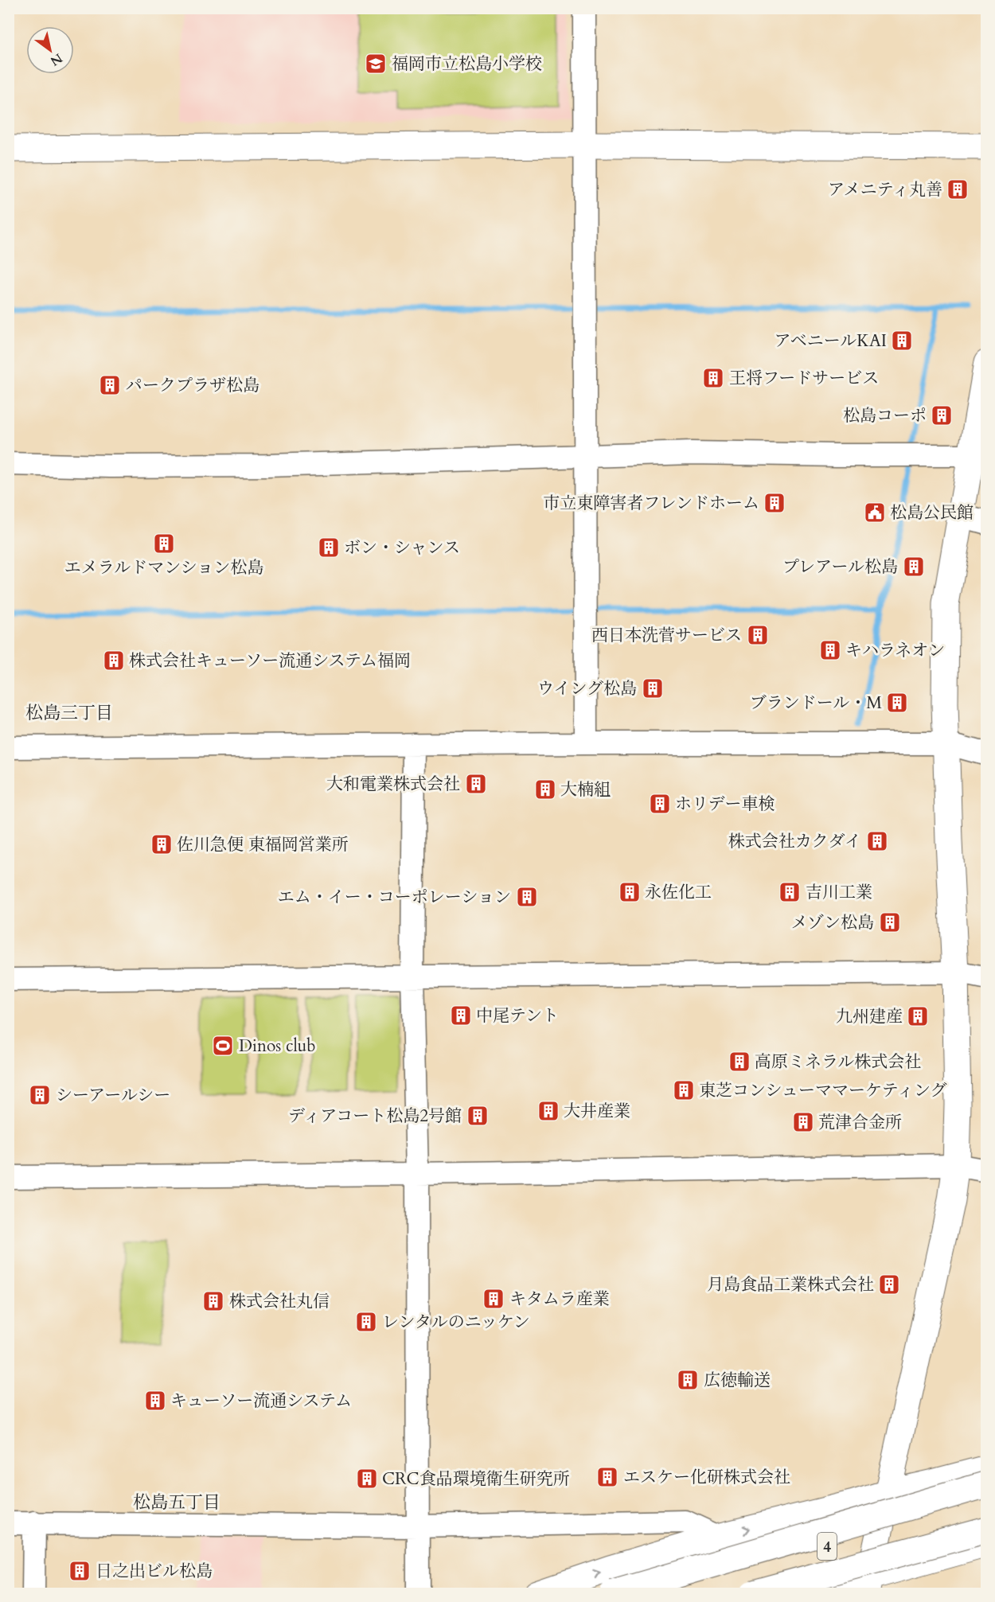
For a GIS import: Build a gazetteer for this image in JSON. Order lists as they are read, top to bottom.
{
  "streets": {
    "main road": ["4"]
  },
  "districts": ["松島三丁目", "松島五丁目"],
  "places": {
    "school or university": ["福岡市立松島小学校"],
    "building": [
      "アメニティ丸善",
      "アベニールKAI",
      "王将フードサービス",
      "パークプラザ松島",
      "松島コーポ",
      "市立東障害者フレンドホーム",
      "エメラルドマンション松島",
      "ボン・シャンス",
      "プレアール松島",
      "西日本洗菅サービス",
      "キハラネオン",
      "株式会社キューソー流通システム福岡",
      "ウイング松島",
      "ブランドール・M",
      "大和電業株式会社",
      "大楠組",
      "ホリデー車検",
      "株式会社カクダイ",
      "佐川急便 東福岡営業所",
      "永佐化工",
      "吉川工業",
      "エム・イー・コーポレーション",
      "メゾン松島",
      "中尾テント",
      "九州建産",
      "高原ミネラル株式会社",
      "東芝コンシューママーケティング",
      "シーアールシー",
      "大井産業",
      "ディアコート松島2号館",
      "荒津合金所",
      "月島食品工業株式会社",
      "キタムラ産業",
      "株式会社丸信",
      "レンタルのニッケン",
      "広徳輸送",
      "キューソー流通システム",
      "エスケー化研株式会社",
      "CRC食品環境衛生研究所",
      "日之出ビル松島"
    ],
    "public building": ["松島公民館"],
    "sports": ["Dinos club"]
  },
  "north": "bottom right"
}
